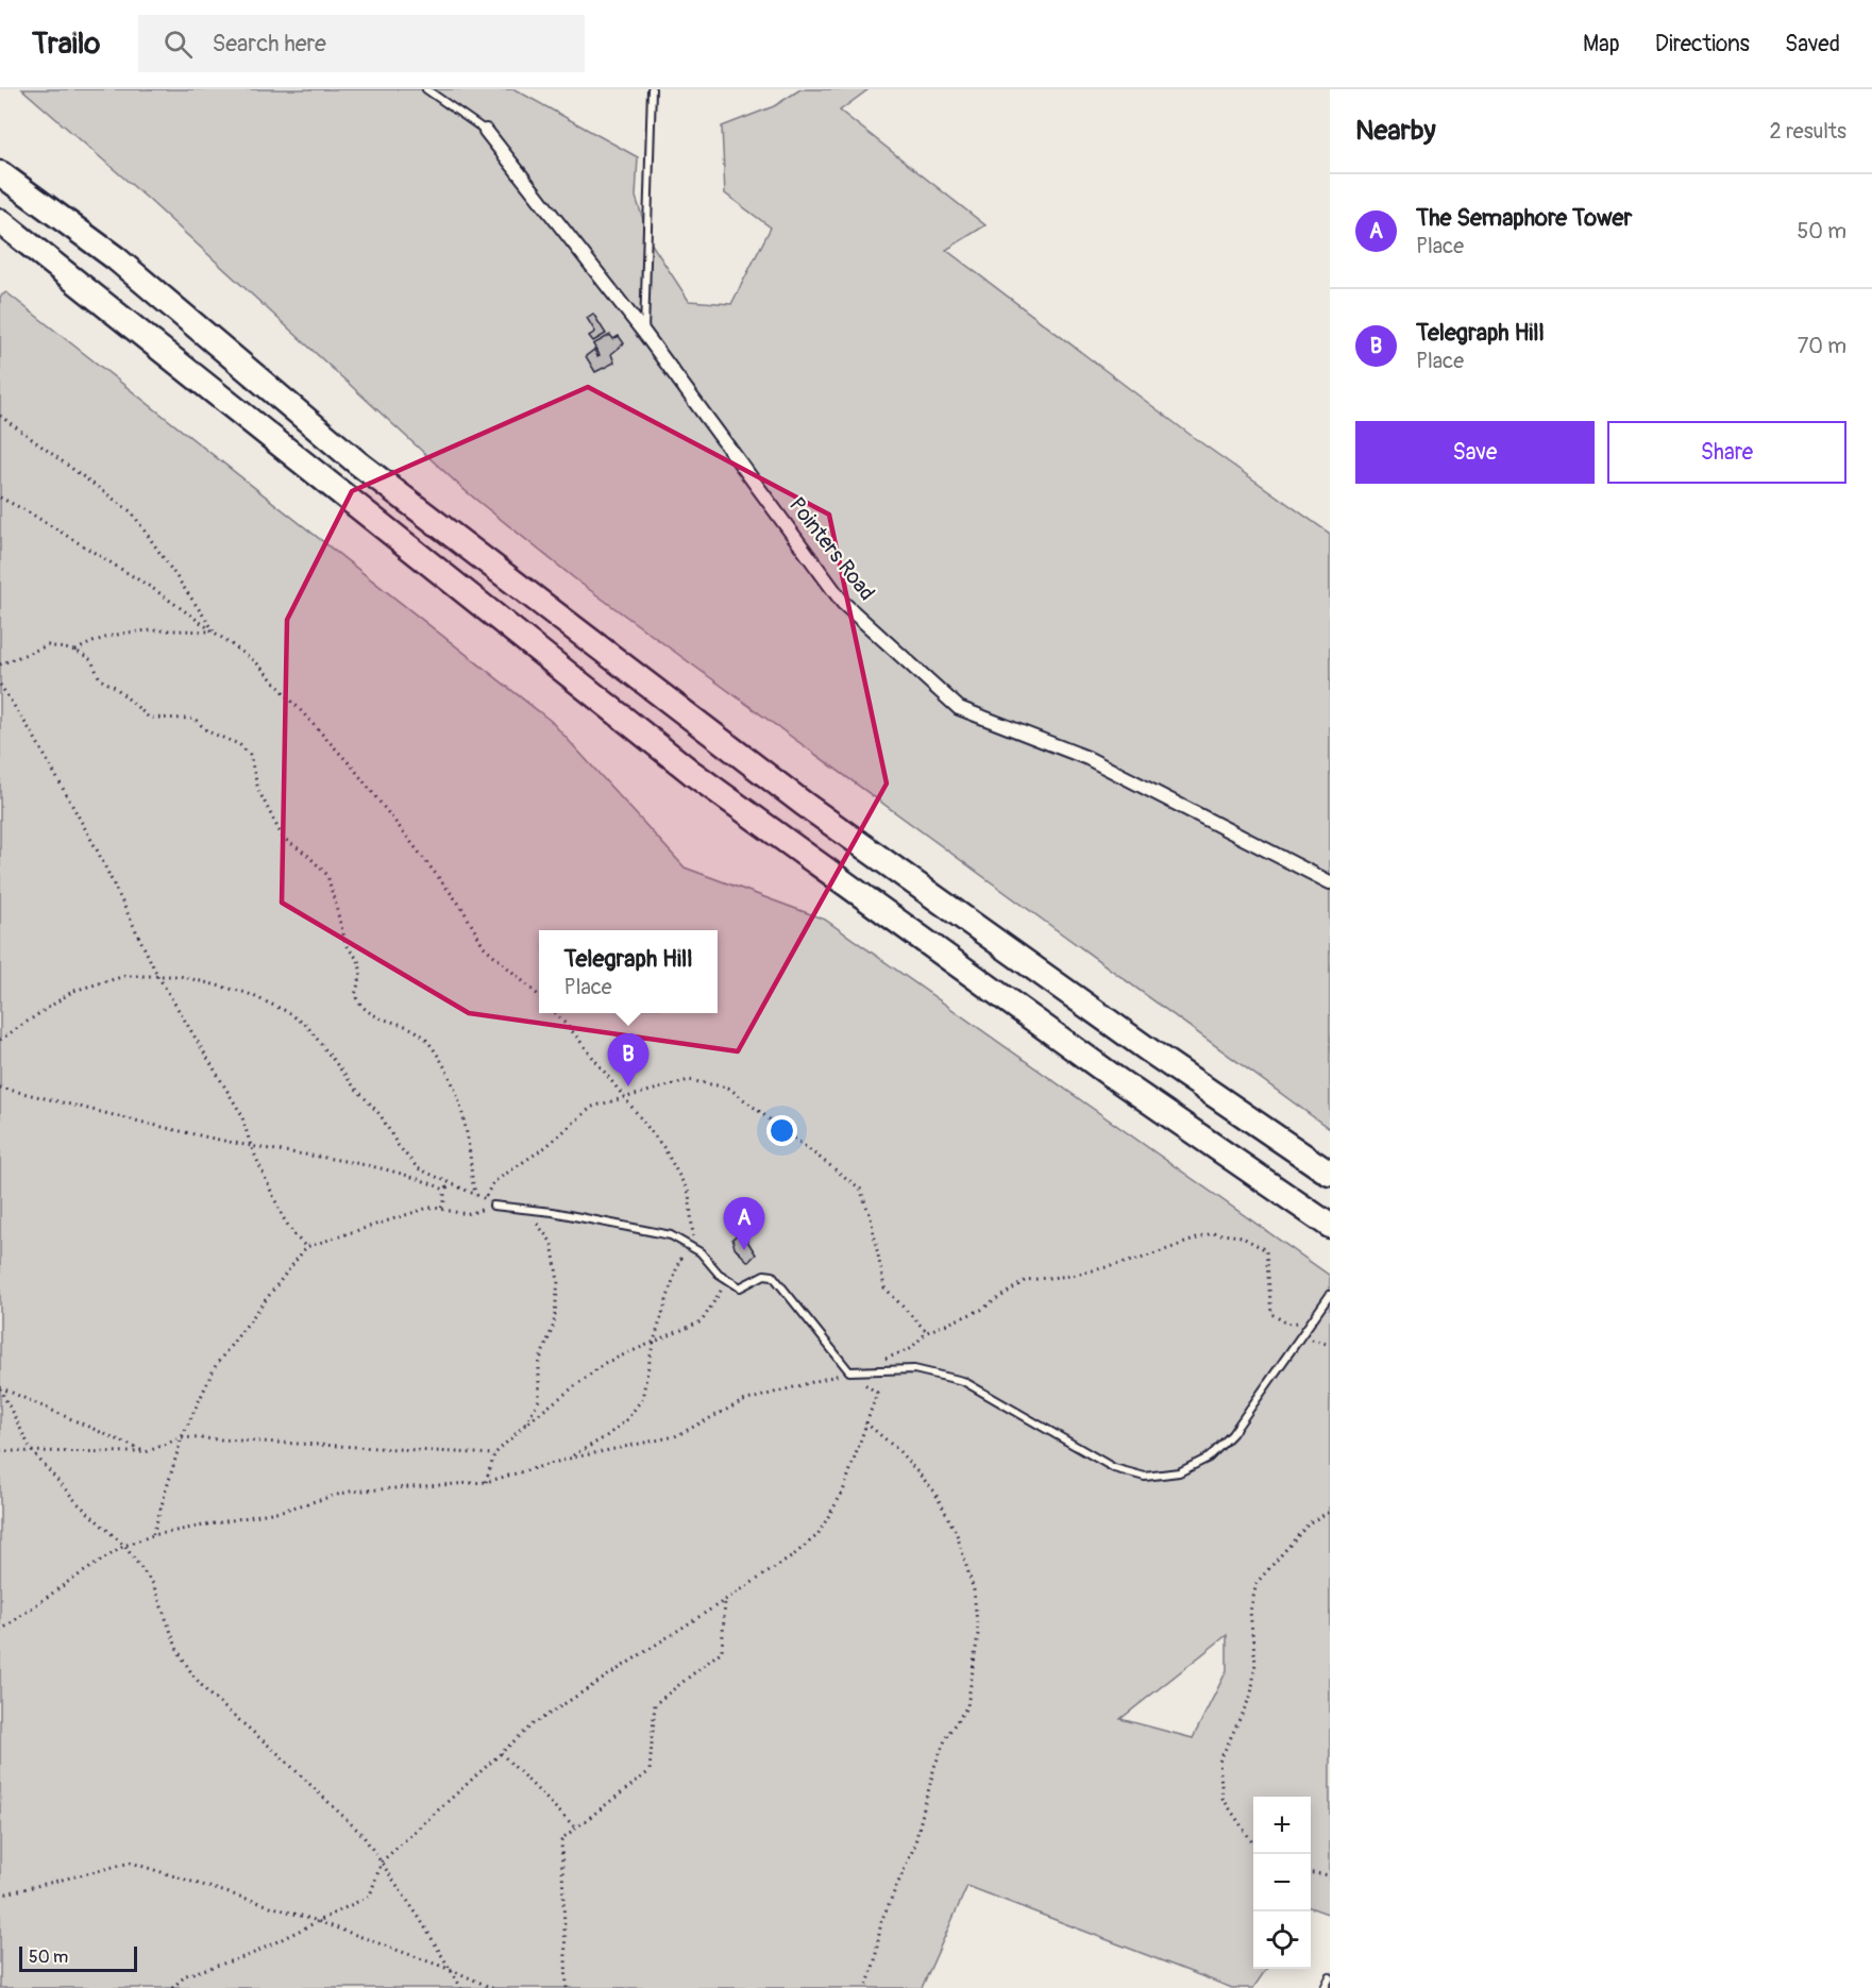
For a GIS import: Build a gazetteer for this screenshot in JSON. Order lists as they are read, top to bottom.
{
  "streets": {
    "street": ["Pointers Road"]
  },
  "scale_bar": "50 m",
  "page": {
    "header": "Trailo",
    "search": "Search here",
    "nav": ["Map", "Directions", "Saved"],
    "heading": ["Nearby", "2 results"],
    "list": [
      {
        "mark": "A",
        "name": "The Semaphore Tower",
        "note": "Place",
        "value": "50 m"
      },
      {
        "mark": "B",
        "name": "Telegraph Hill",
        "note": "Place",
        "value": "70 m"
      }
    ],
    "buttons": ["Save", "Share"],
    "popup": ["Telegraph Hill", "Place"],
    "pins": ["B", "A"],
    "map_buttons": ["+", "−"],
    "scale": "50 m"
  }
}
